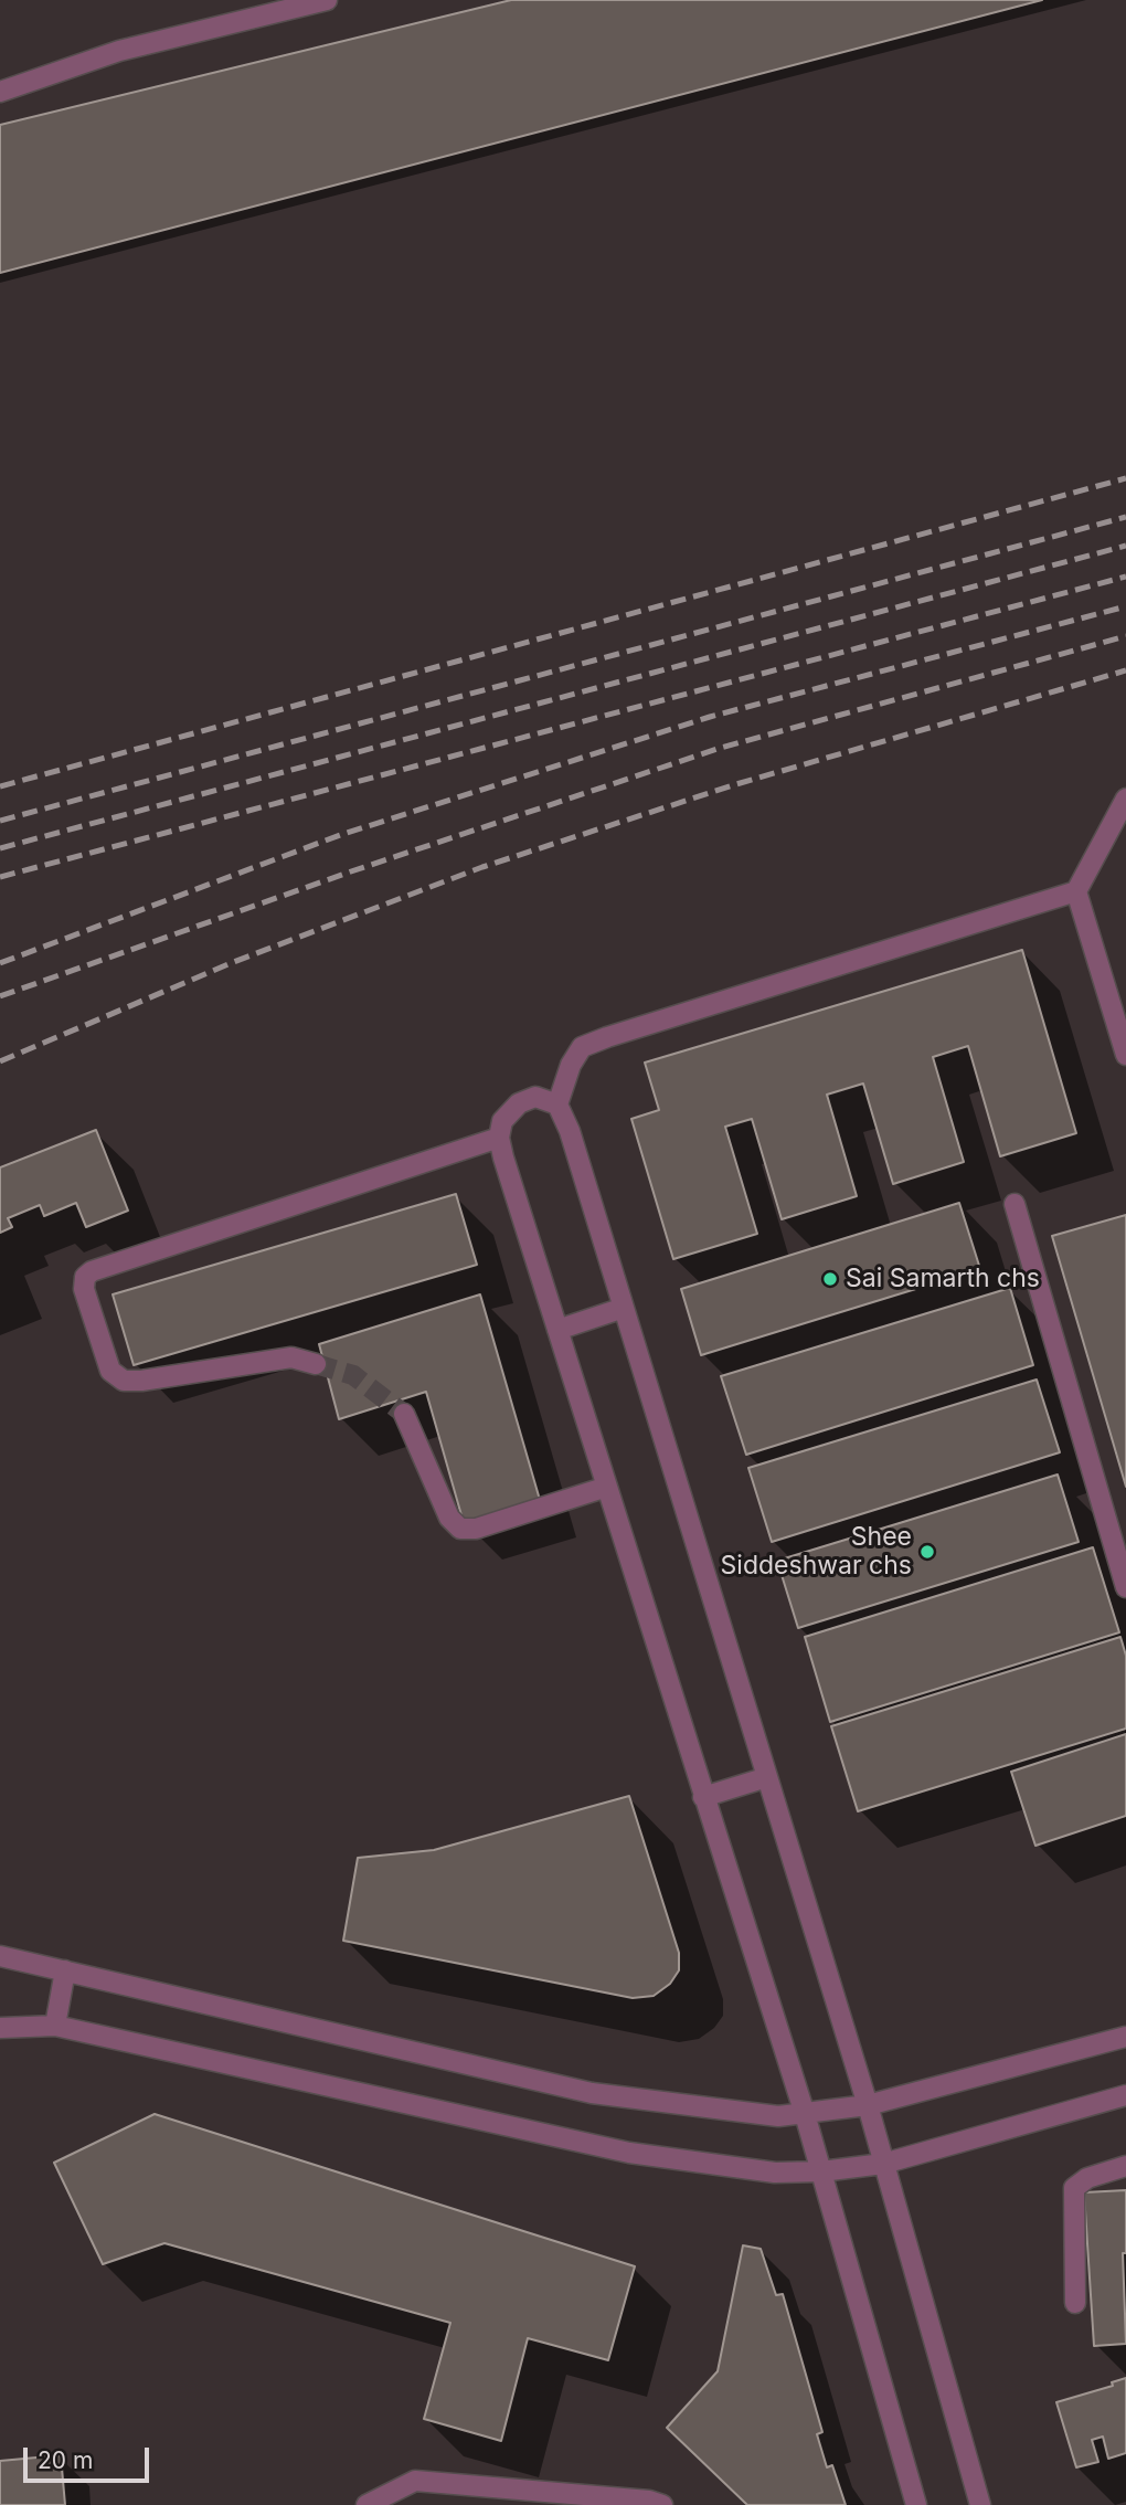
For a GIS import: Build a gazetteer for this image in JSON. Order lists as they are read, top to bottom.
{
  "places": ["Sai Samarth chs", "Shee Siddeshwar chs"],
  "scale_bar": "20 m"
}
